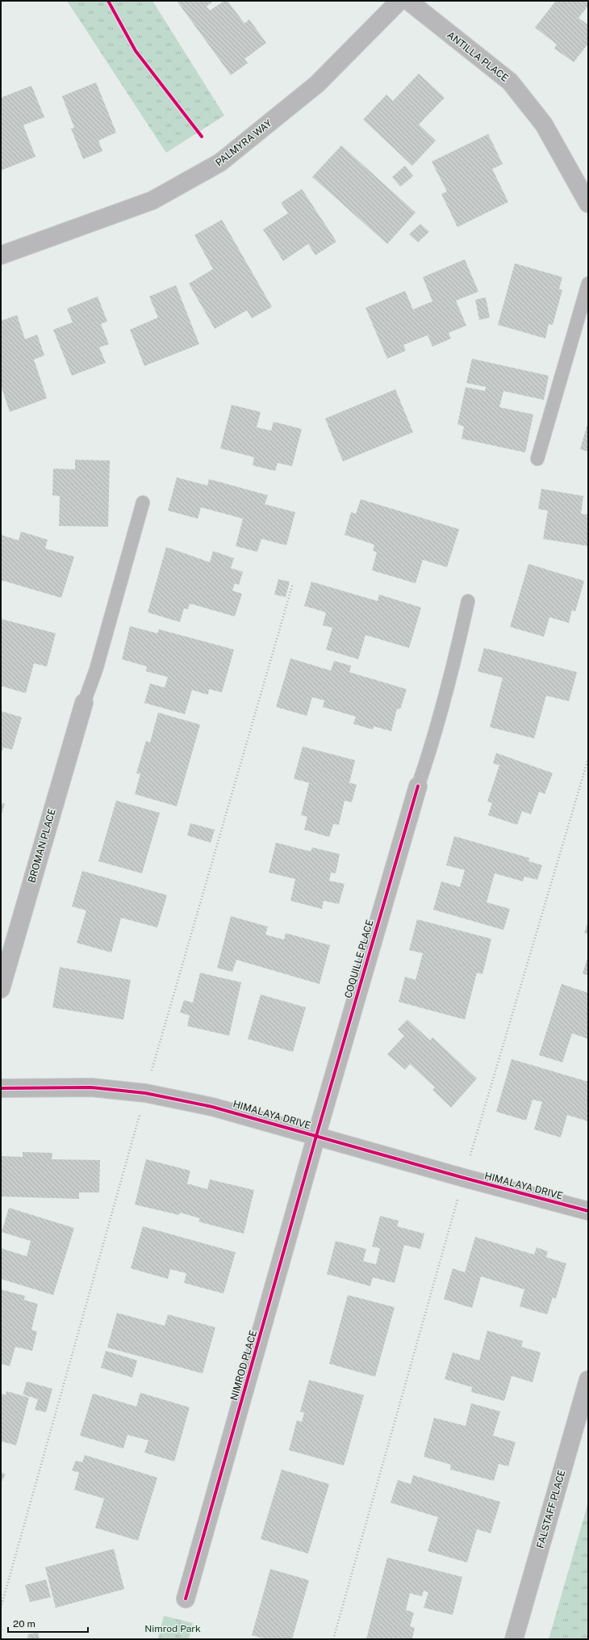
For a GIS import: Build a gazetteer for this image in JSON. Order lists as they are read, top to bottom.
{
  "streets": {
    "street": [
      "ANTILLA PLACE",
      "PALMYRA WAY",
      "BROMAN PLACE",
      "COQUILLE PLACE",
      "HIMALAYA DRIVE",
      "NIMROD PLACE",
      "FALSTAFF PLACE"
    ]
  },
  "crossings": [
    ["COQUILLE PLACE", "HIMALAYA DRIVE"],
    ["COQUILLE PLACE", "NIMROD PLACE"],
    ["HIMALAYA DRIVE", "NIMROD PLACE"]
  ],
  "parks": ["Nimrod Park"],
  "scale_bar": "20 m"
}
